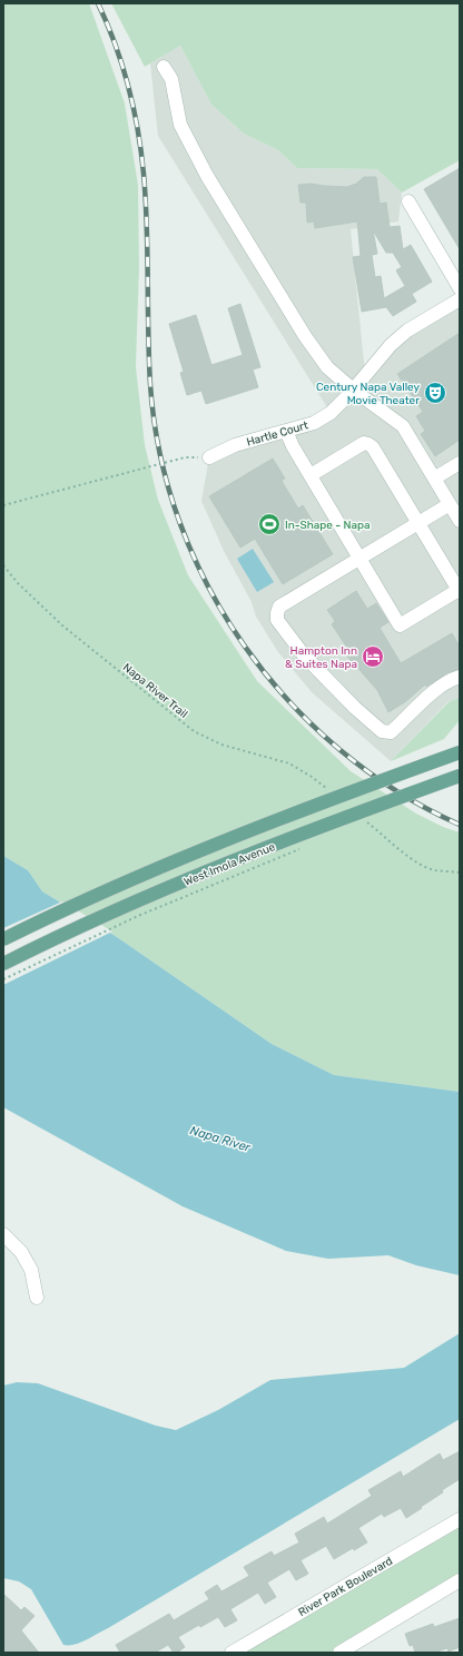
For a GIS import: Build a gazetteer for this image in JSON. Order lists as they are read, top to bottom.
{
  "streets": {
    "main road": ["West Imola Avenue"],
    "street": ["Hartle Court", "River Park Boulevard"],
    "path": ["Napa River Trail"]
  },
  "water": ["Napa River"],
  "places": {
    "theatre": ["Century Napa Valley Movie Theater"],
    "sports": ["In-Shape - Napa"],
    "hotel": ["Hampton Inn & Suites Napa"]
  }
}
